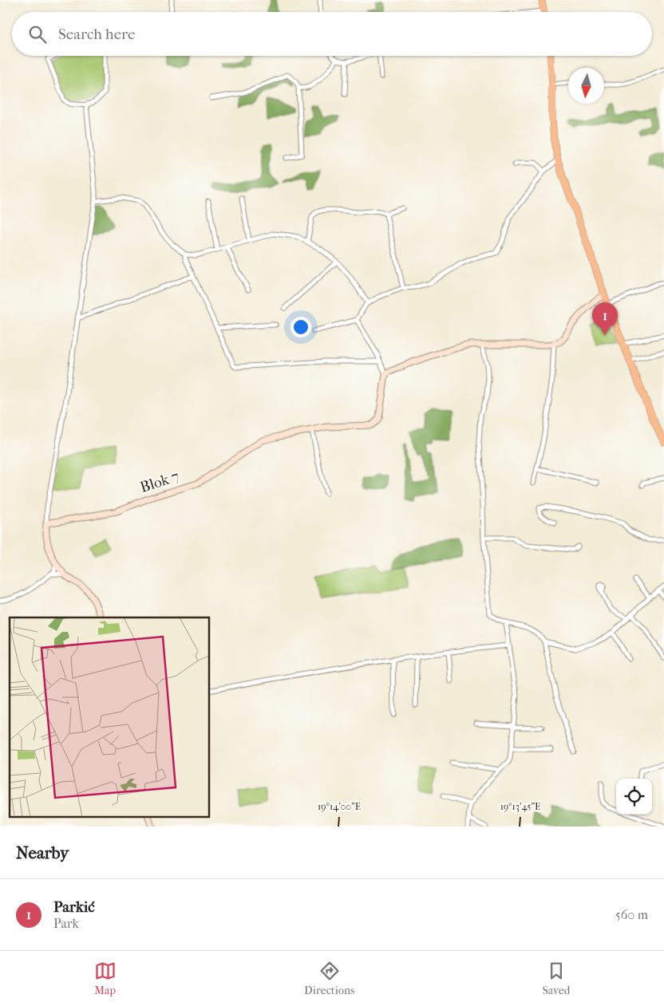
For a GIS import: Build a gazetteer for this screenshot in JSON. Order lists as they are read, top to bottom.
{
  "streets": {
    "street": ["Blok 7"]
  },
  "north": "bottom",
  "page": {
    "search": "Search here",
    "pins": "1",
    "heading": "Nearby",
    "list": [
      {
        "mark": "1",
        "name": "Parkić",
        "note": "Park",
        "value": "560 m"
      }
    ],
    "nav": ["Map", "Directions", "Saved"]
  },
  "coordinates": ["19°14'00\"E", "19°13'45\"E"]
}
